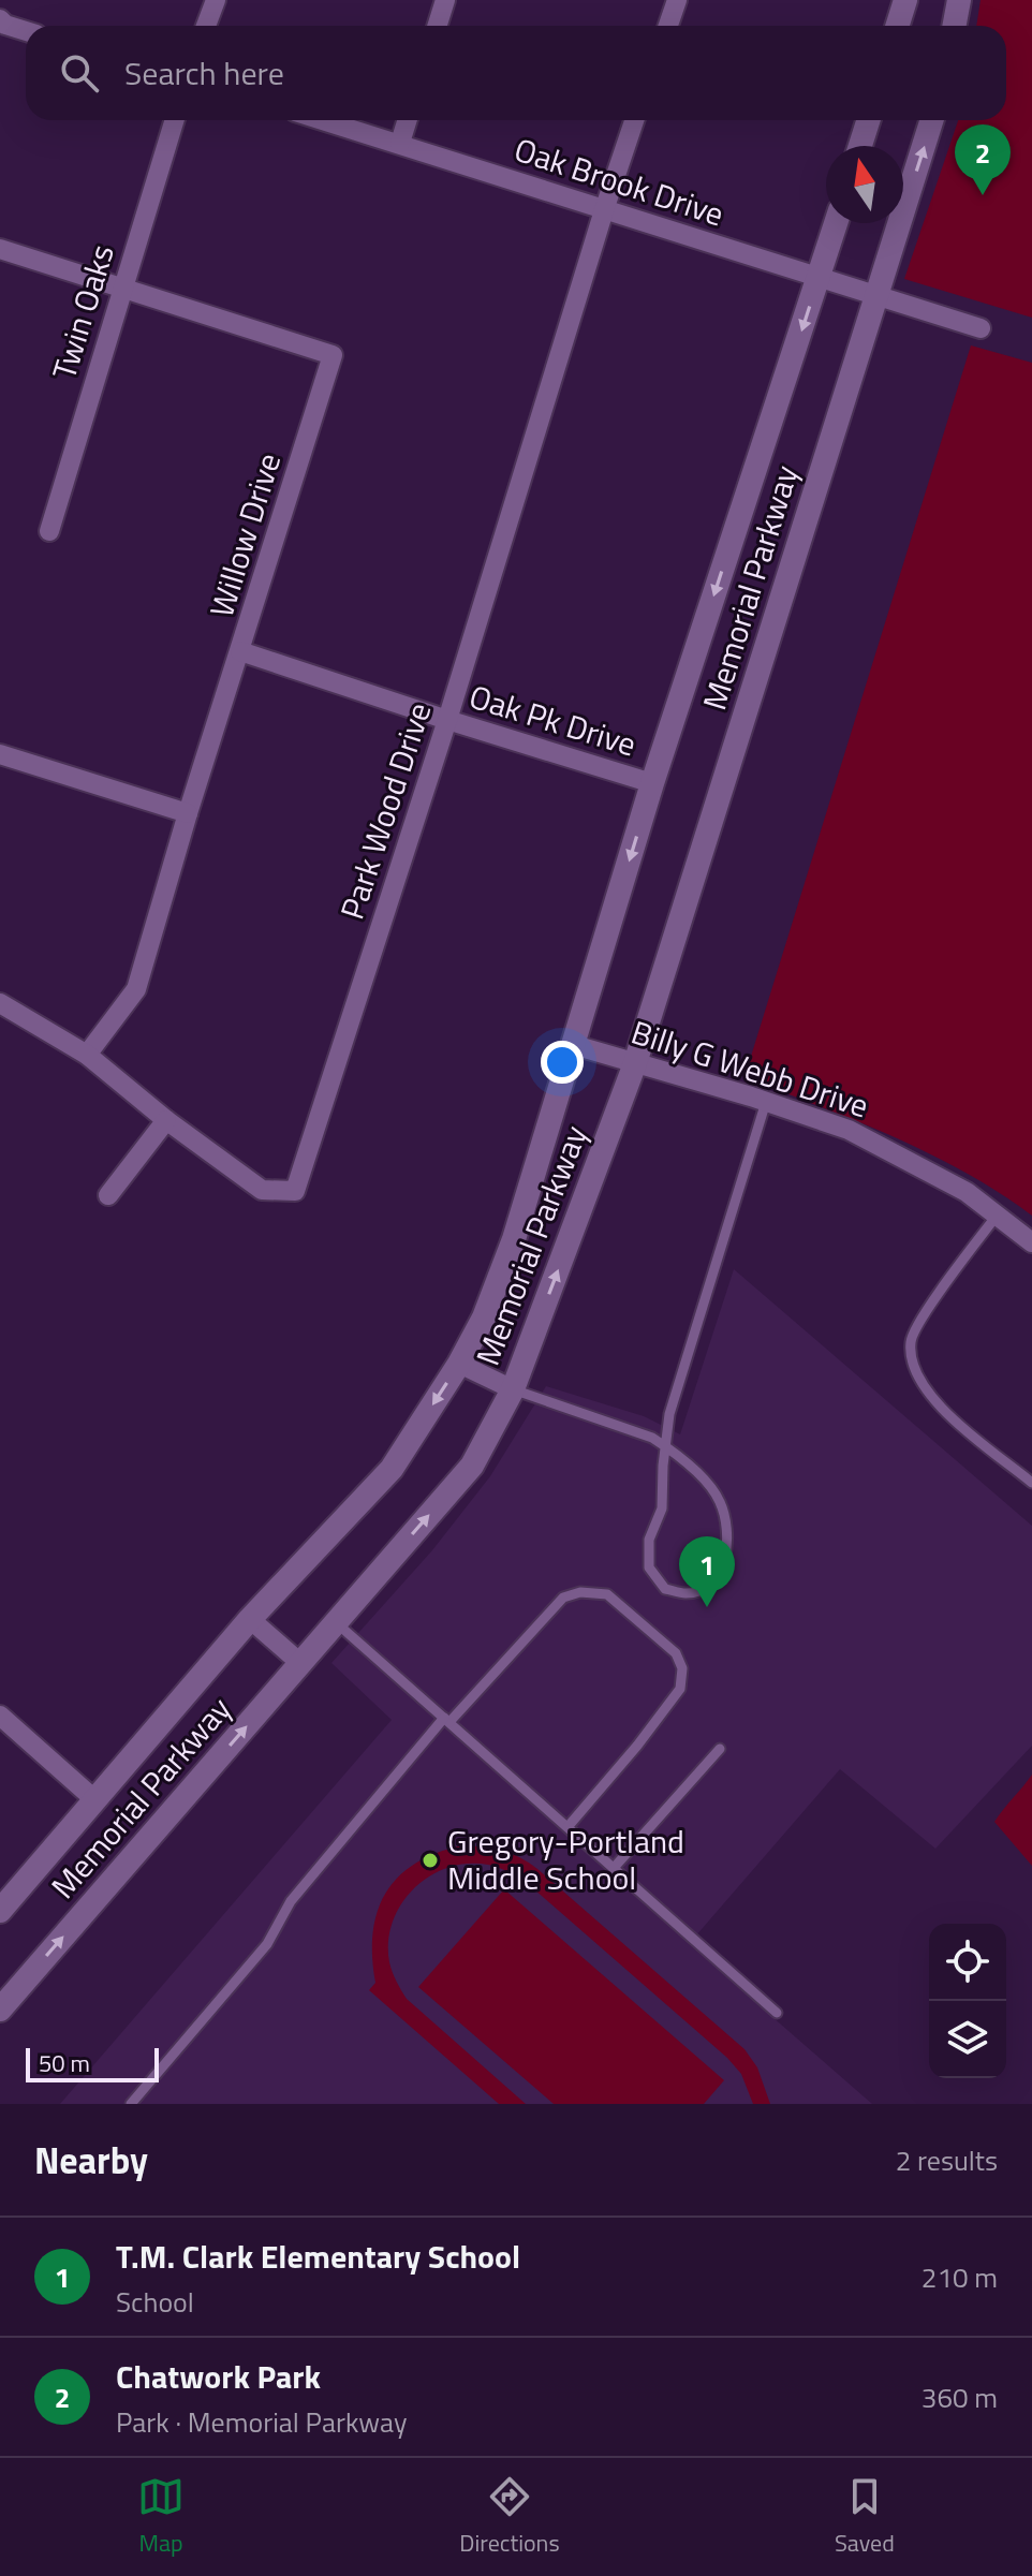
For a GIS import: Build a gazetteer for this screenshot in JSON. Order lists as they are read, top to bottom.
{
  "streets": {
    "street": [
      "Oak Brook Drive",
      "Twin Oaks",
      "Willow Drive",
      "Memorial Parkway",
      "Oak Pk Drive",
      "Park Wood Drive",
      "Billy G Webb Drive"
    ]
  },
  "crossings": [
    ["Oak Brook Drive", "Memorial Parkway"],
    ["Oak Brook Drive", "Park Wood Drive"],
    ["Twin Oaks", "Willow Drive"],
    ["Willow Drive", "Oak Pk Drive"],
    ["Willow Drive", "Park Wood Drive"],
    ["Memorial Parkway", "Oak Pk Drive"],
    ["Memorial Parkway", "Billy G Webb Drive"],
    ["Oak Pk Drive", "Park Wood Drive"]
  ],
  "places": ["Gregory-Portland Middle School"],
  "scale_bar": "50 m",
  "north": "top",
  "page": {
    "search": "Search here",
    "pins": ["2", "1"],
    "scale": "50 m",
    "heading": ["Nearby", "2 results"],
    "list": [
      {
        "mark": "1",
        "name": "T.M. Clark Elementary School",
        "note": "School",
        "value": "210 m"
      },
      {
        "mark": "2",
        "name": "Chatwork Park",
        "note": "Park · Memorial Parkway",
        "value": "360 m"
      }
    ],
    "nav": ["Map", "Directions", "Saved"]
  }
}
